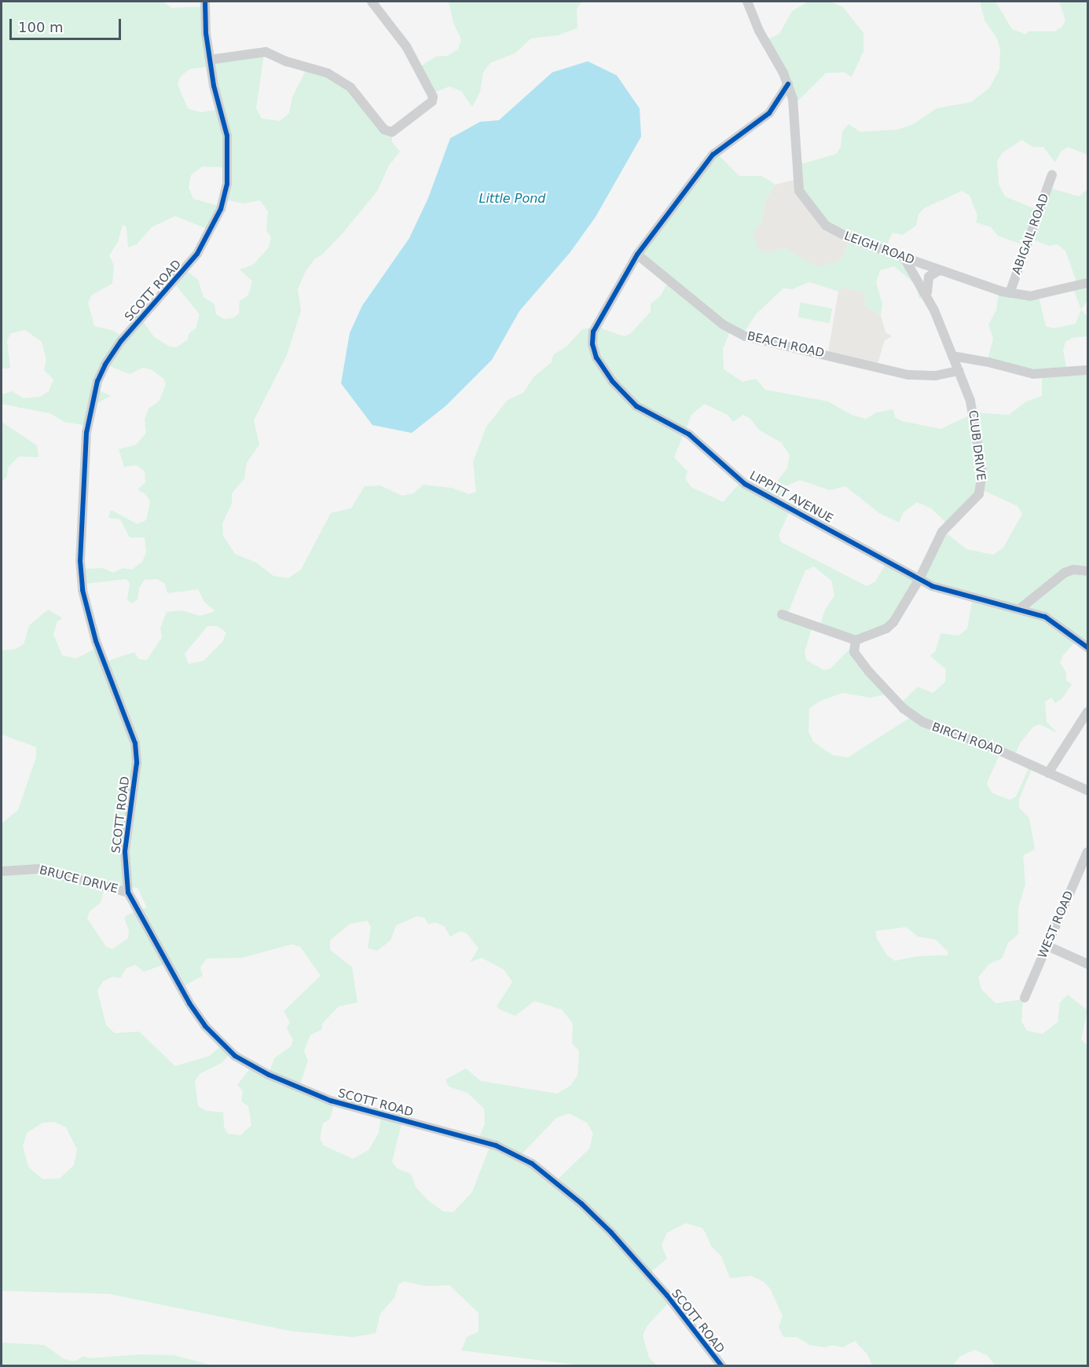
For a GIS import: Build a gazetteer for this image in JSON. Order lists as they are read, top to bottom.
{
  "streets": {
    "street": [
      "ABIGAIL ROAD",
      "LEIGH ROAD",
      "SCOTT ROAD",
      "BEACH ROAD",
      "CLUB DRIVE",
      "LIPPITT AVENUE",
      "BIRCH ROAD",
      "BRUCE DRIVE",
      "WEST ROAD"
    ]
  },
  "crossings": [
    ["ABIGAIL ROAD", "LEIGH ROAD"],
    ["LEIGH ROAD", "CLUB DRIVE"],
    ["LEIGH ROAD", "LIPPITT AVENUE"],
    ["SCOTT ROAD", "BRUCE DRIVE"],
    ["BEACH ROAD", "CLUB DRIVE"],
    ["BEACH ROAD", "LIPPITT AVENUE"],
    ["CLUB DRIVE", "LIPPITT AVENUE"],
    ["CLUB DRIVE", "BIRCH ROAD"]
  ],
  "water": ["Little Pond"],
  "scale_bar": "100 m"
}
